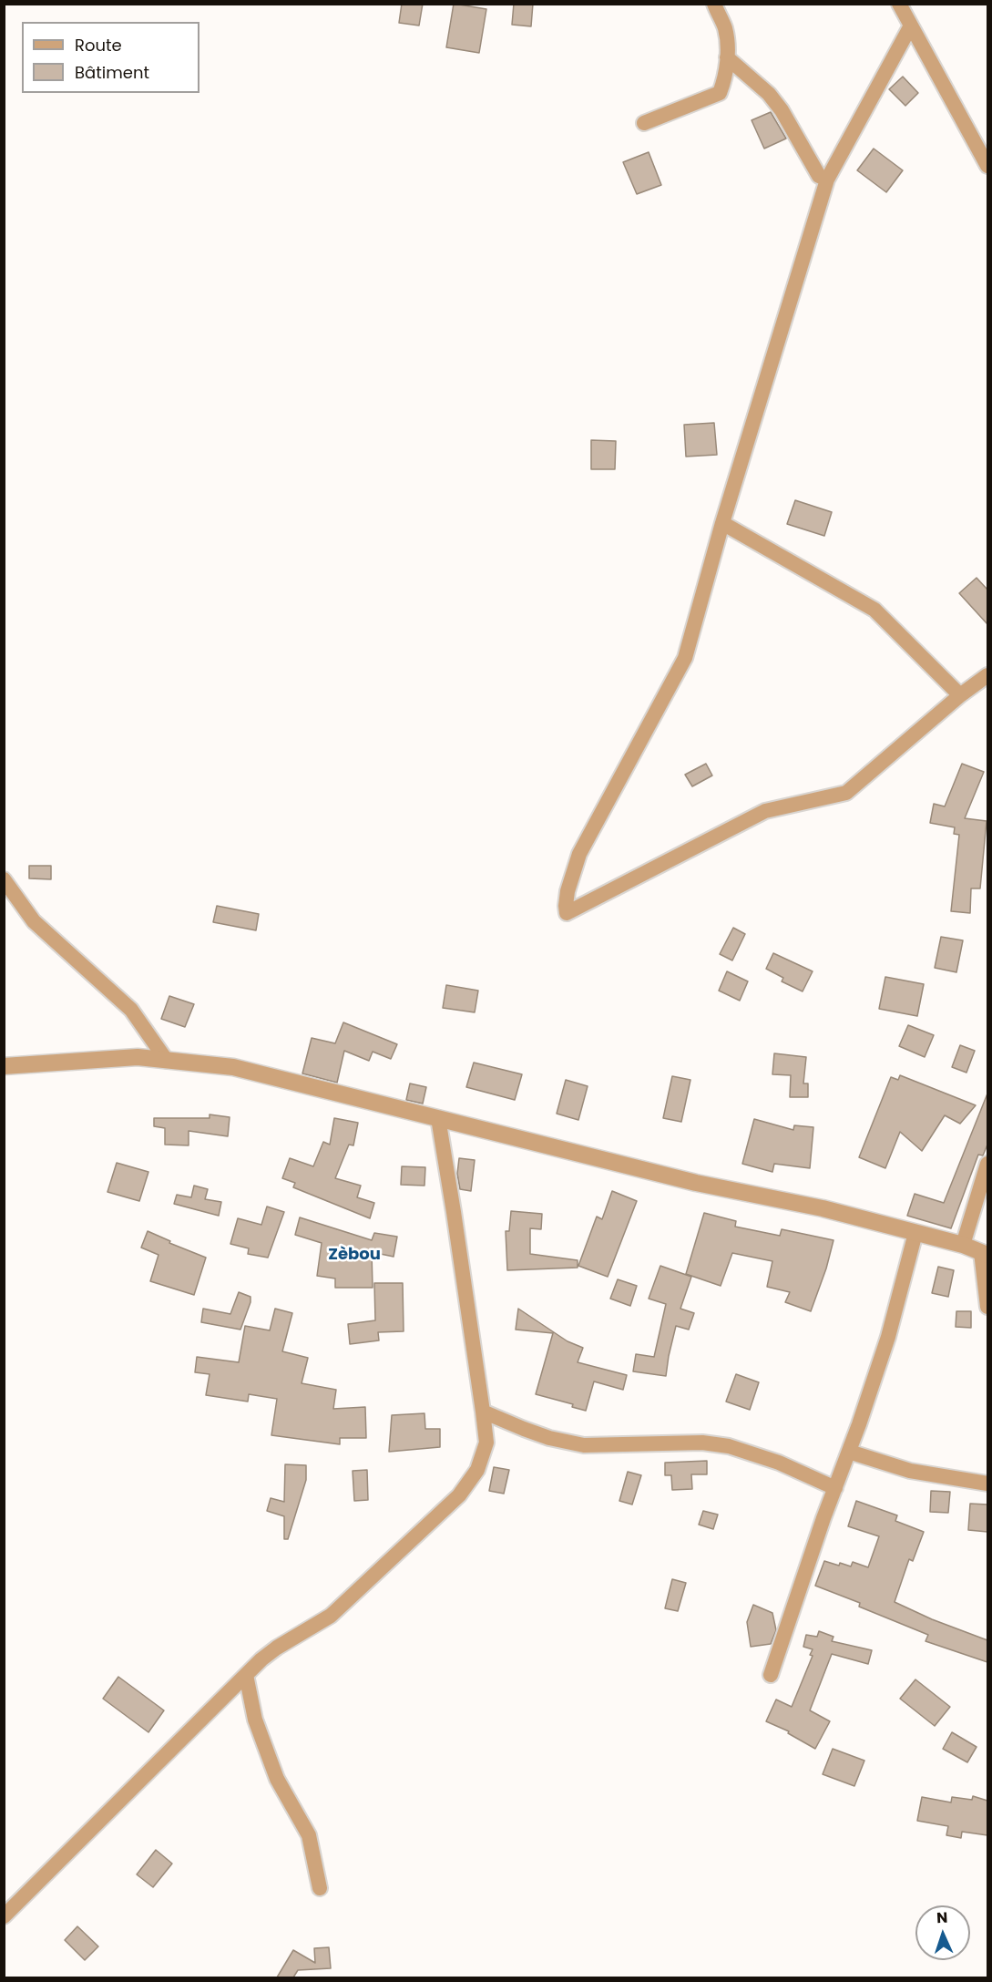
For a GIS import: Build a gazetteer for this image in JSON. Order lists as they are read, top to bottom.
{
  "districts": ["Zèbou"],
  "legend": ["Route", "Bâtiment"],
  "north": "top"
}
